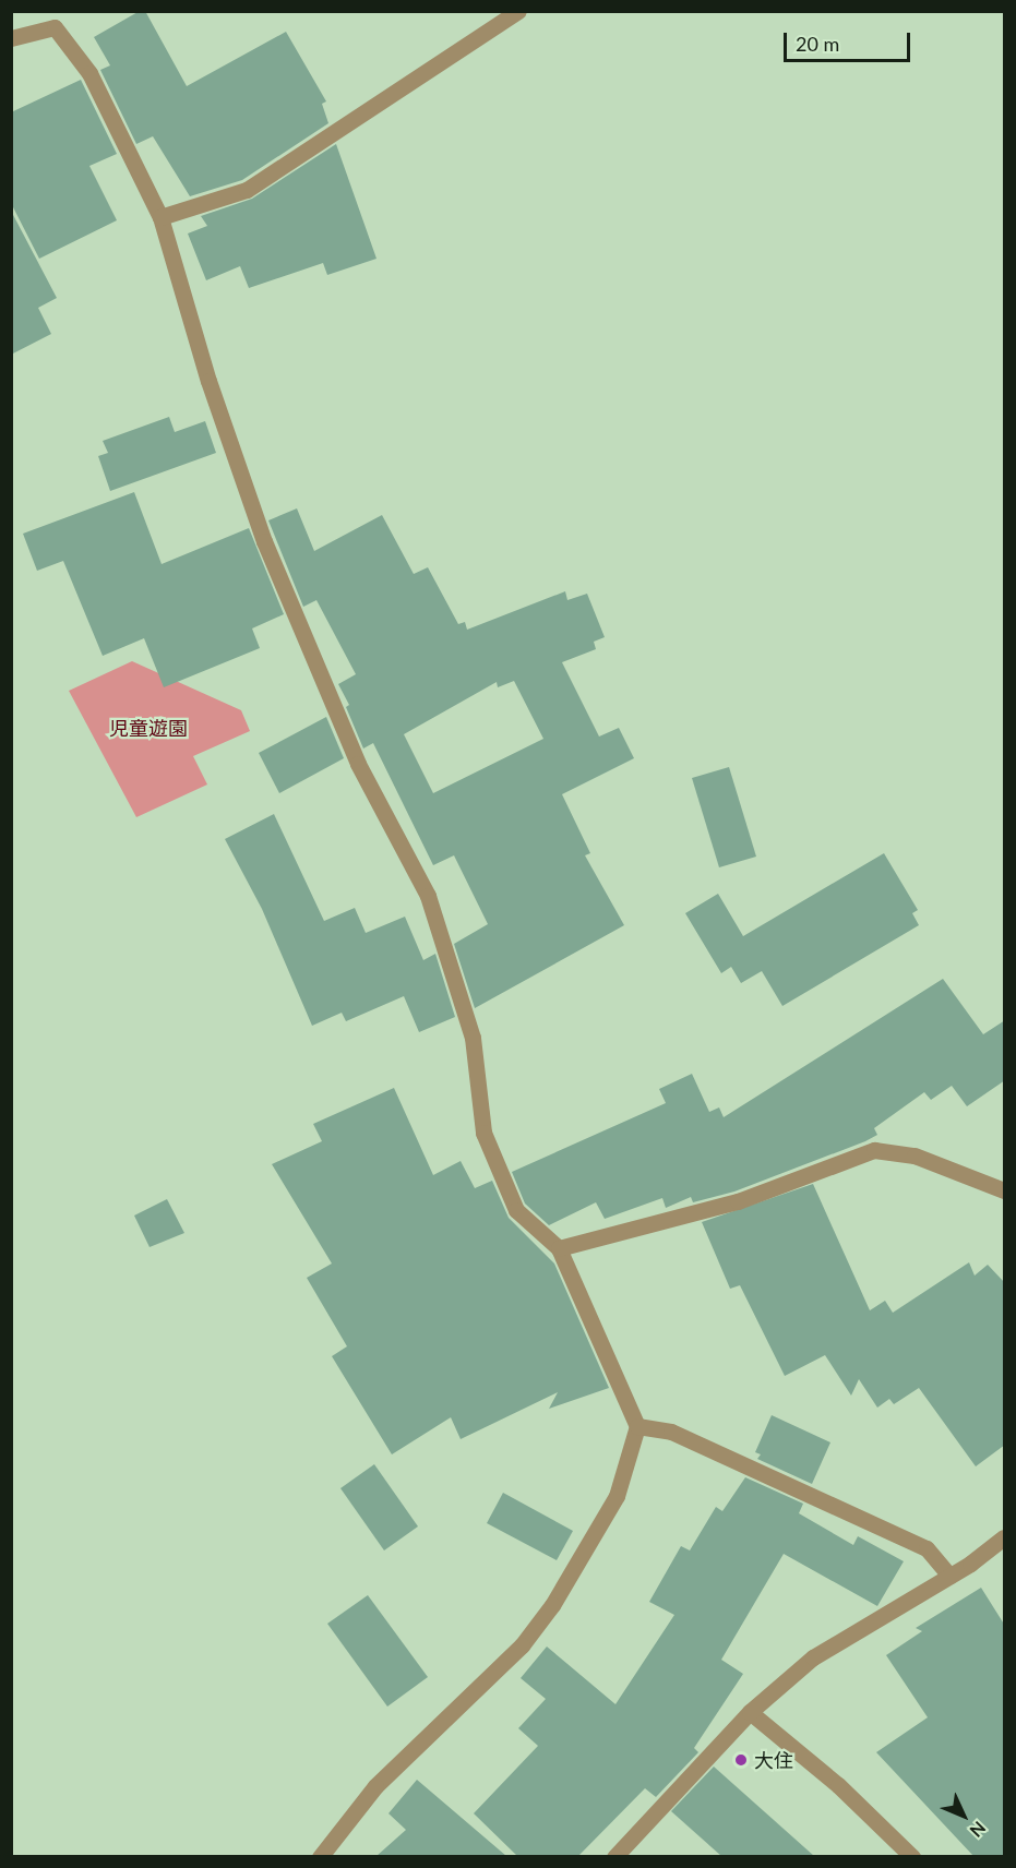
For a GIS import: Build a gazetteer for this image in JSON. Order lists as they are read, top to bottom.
{
  "parks": ["児童遊園"],
  "places": ["大住"],
  "scale_bar": "20 m",
  "north": "bottom right"
}
